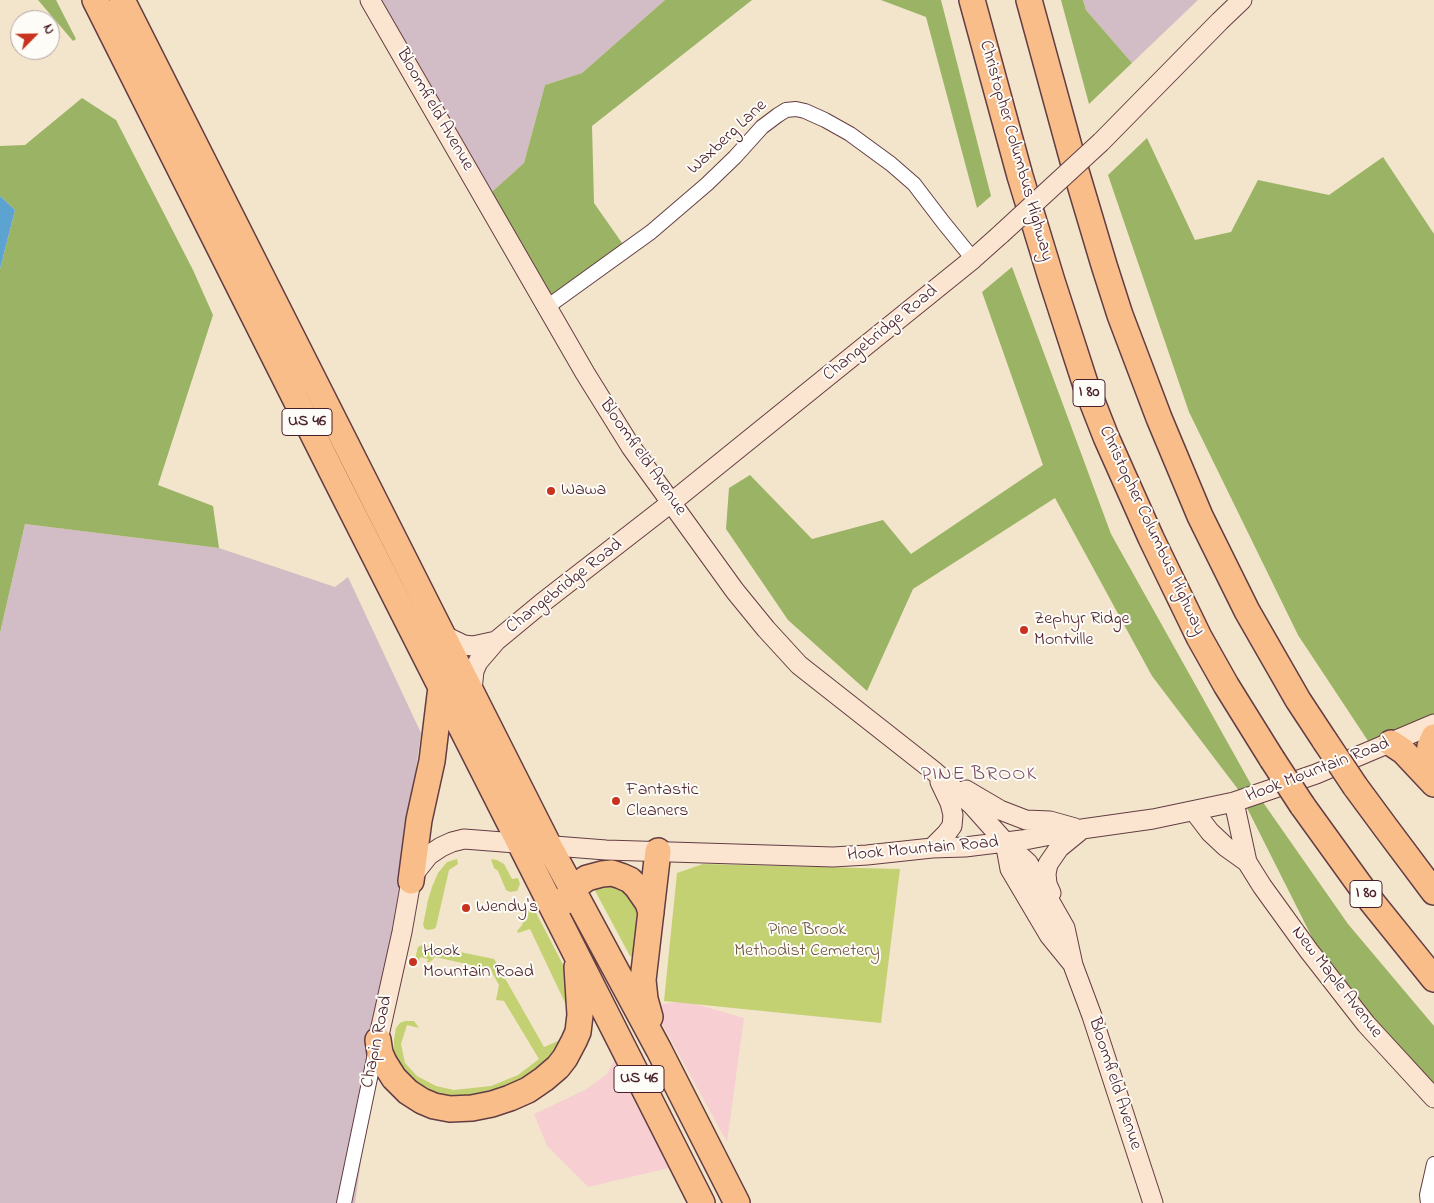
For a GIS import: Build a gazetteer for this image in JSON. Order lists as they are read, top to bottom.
{
  "streets": {
    "highway": ["Christopher Columbus Highway", "I 80", "US 46"],
    "main road": [
      "Bloomfield Avenue",
      "Changebridge Road",
      "Hook Mountain Road",
      "New Maple Avenue",
      "Chapin Road"
    ],
    "street": ["Waxberg Lane"]
  },
  "crossings": [
    ["Bloomfield Avenue", "Waxberg Lane"],
    ["Bloomfield Avenue", "Changebridge Road"],
    ["Bloomfield Avenue", "Hook Mountain Road"],
    ["Waxberg Lane", "Changebridge Road"],
    ["Changebridge Road", "US 46"],
    ["US 46", "Hook Mountain Road"],
    ["Hook Mountain Road", "New Maple Avenue"],
    ["Hook Mountain Road", "Chapin Road"]
  ],
  "districts": ["PINE BROOK"],
  "parks": ["Pine Brook Methodist Cemetery"],
  "places": [
    "Wawa",
    "Zephyr Ridge Montville",
    "Fantastic Cleaners",
    "Wendy's",
    "Hook Mountain Road"
  ],
  "north": "top right"
}
